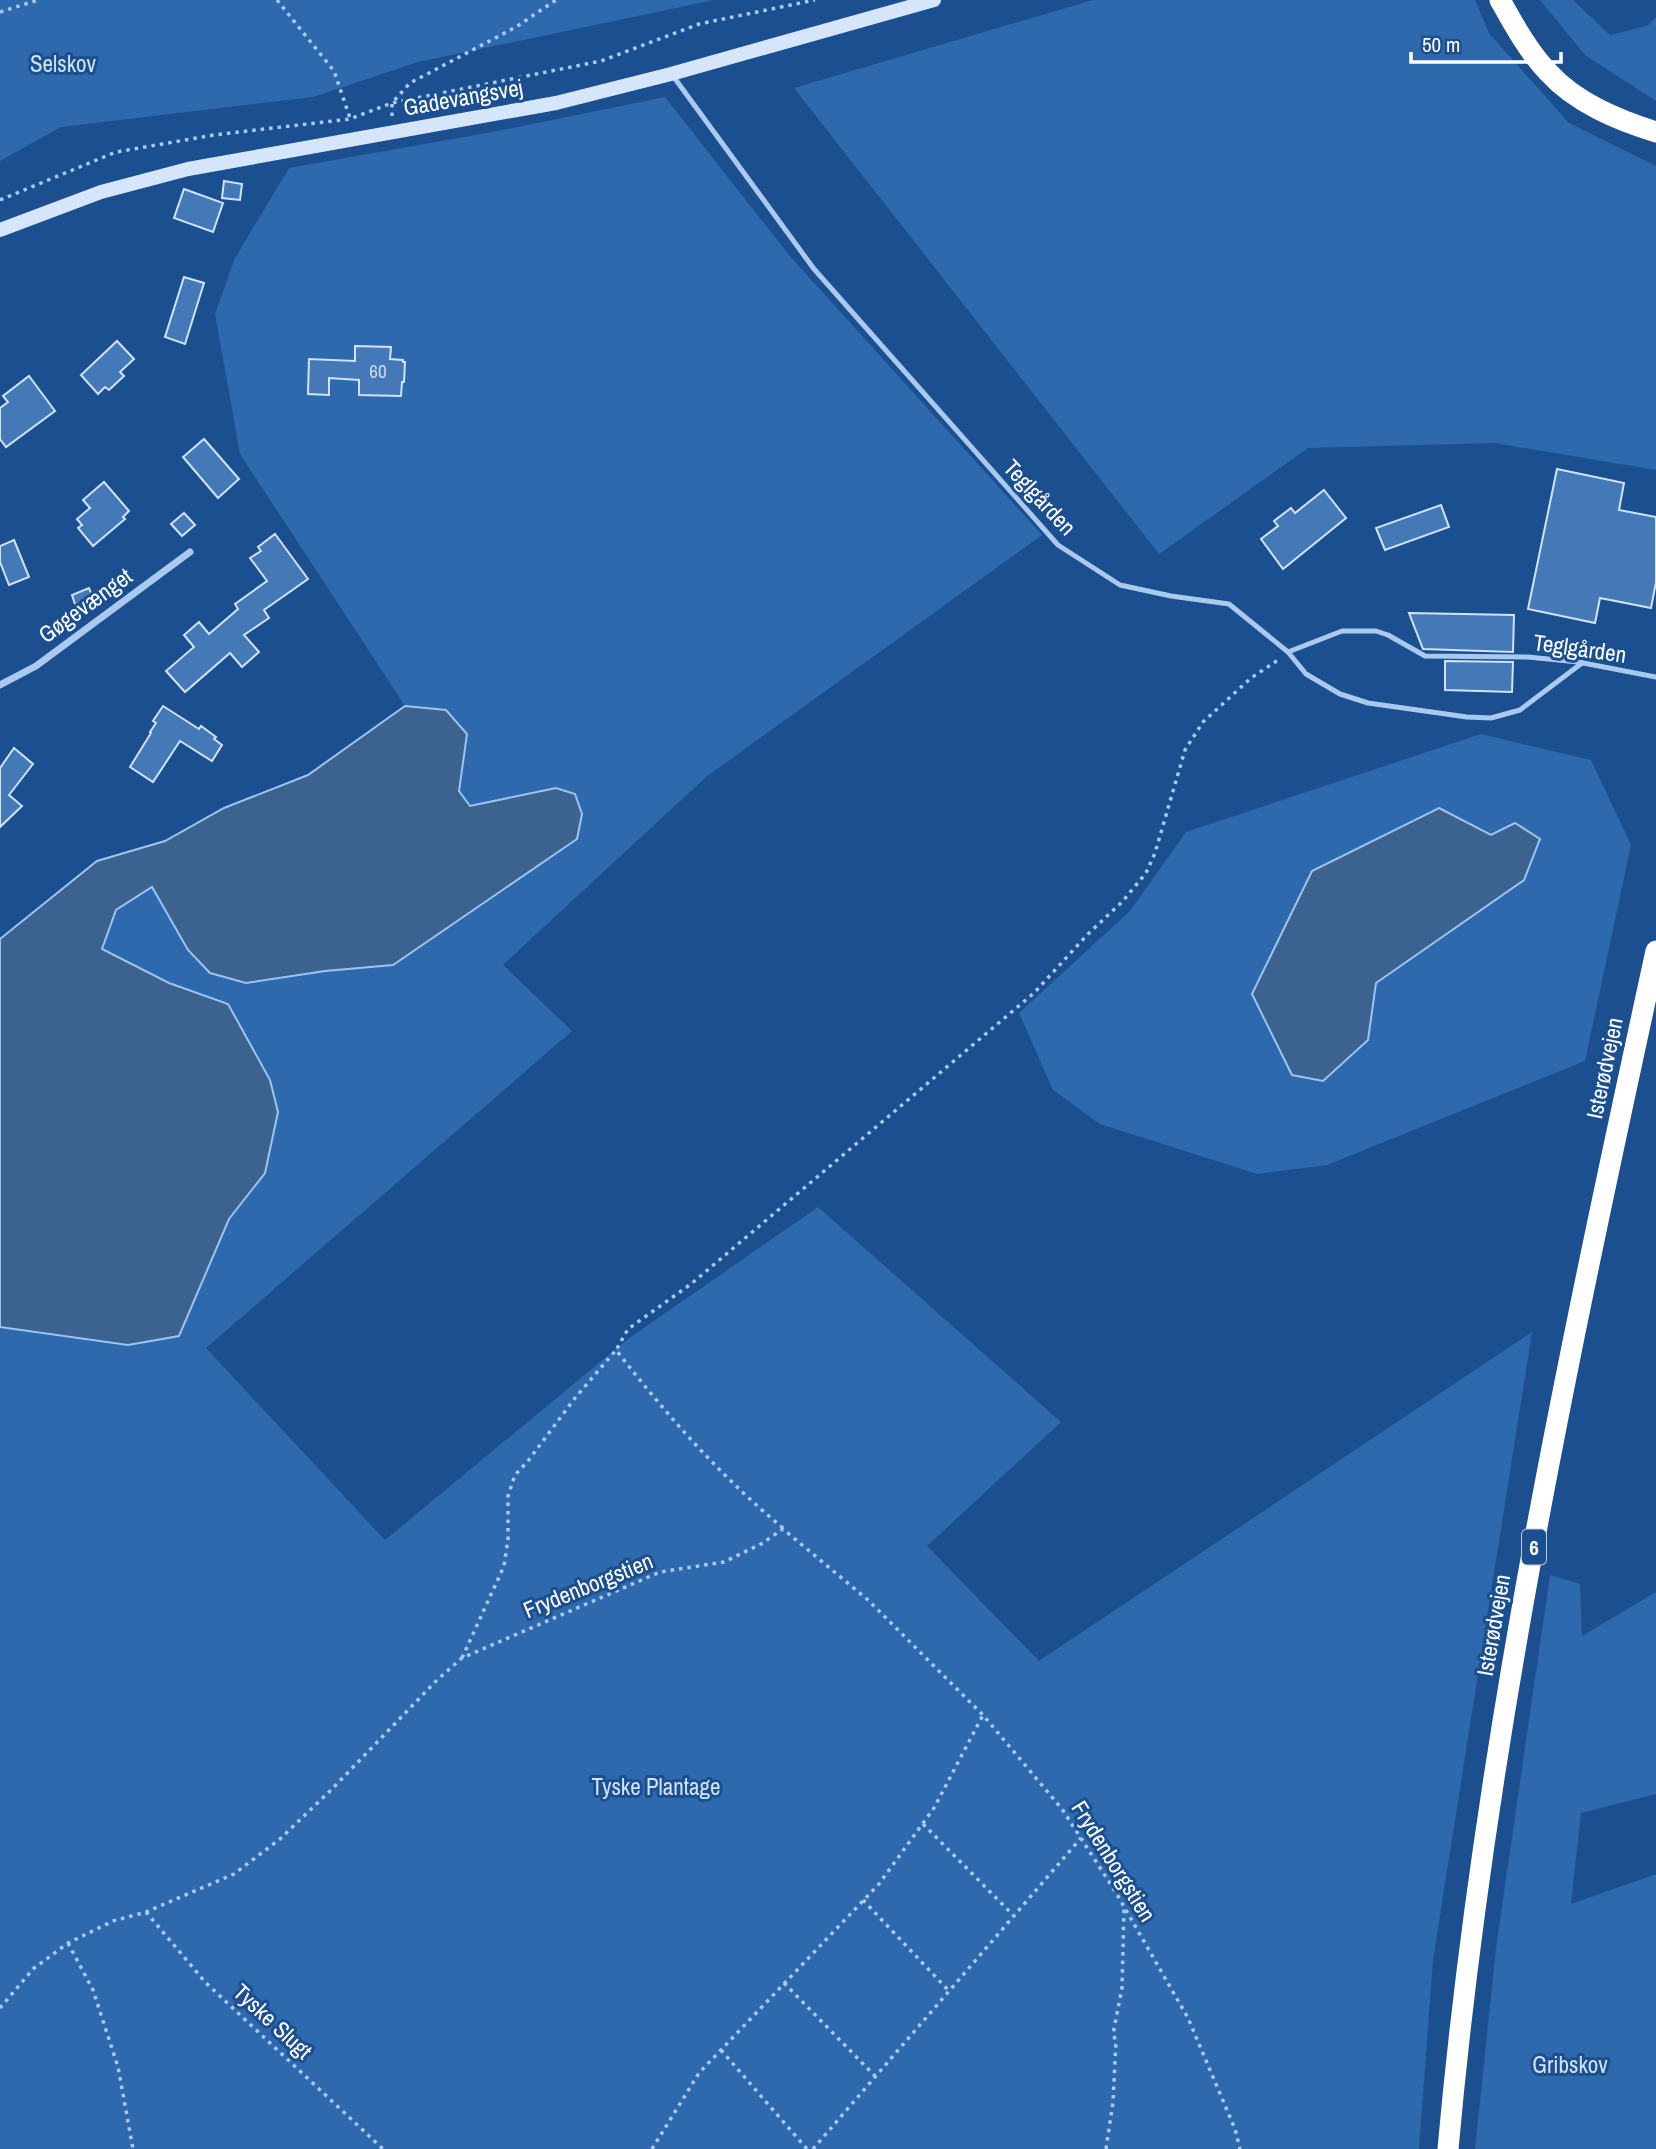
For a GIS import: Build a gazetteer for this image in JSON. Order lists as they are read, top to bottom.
{
  "streets": {
    "highway": ["Isterødvejen", "6"],
    "street": ["Gadevangsvej", "Gøgevænget"],
    "lane": ["Teglgården"],
    "path": ["Frydenborgstien", "Tyske Slugt"]
  },
  "crossings": [
    ["Gadevangsvej", "Teglgården"],
    ["Frydenborgstien", "Tyske Slugt"]
  ],
  "parks": ["Selskov", "Tyske Plantage", "Gribskov"],
  "house_numbers": ["60"],
  "scale_bar": "50 m"
}
